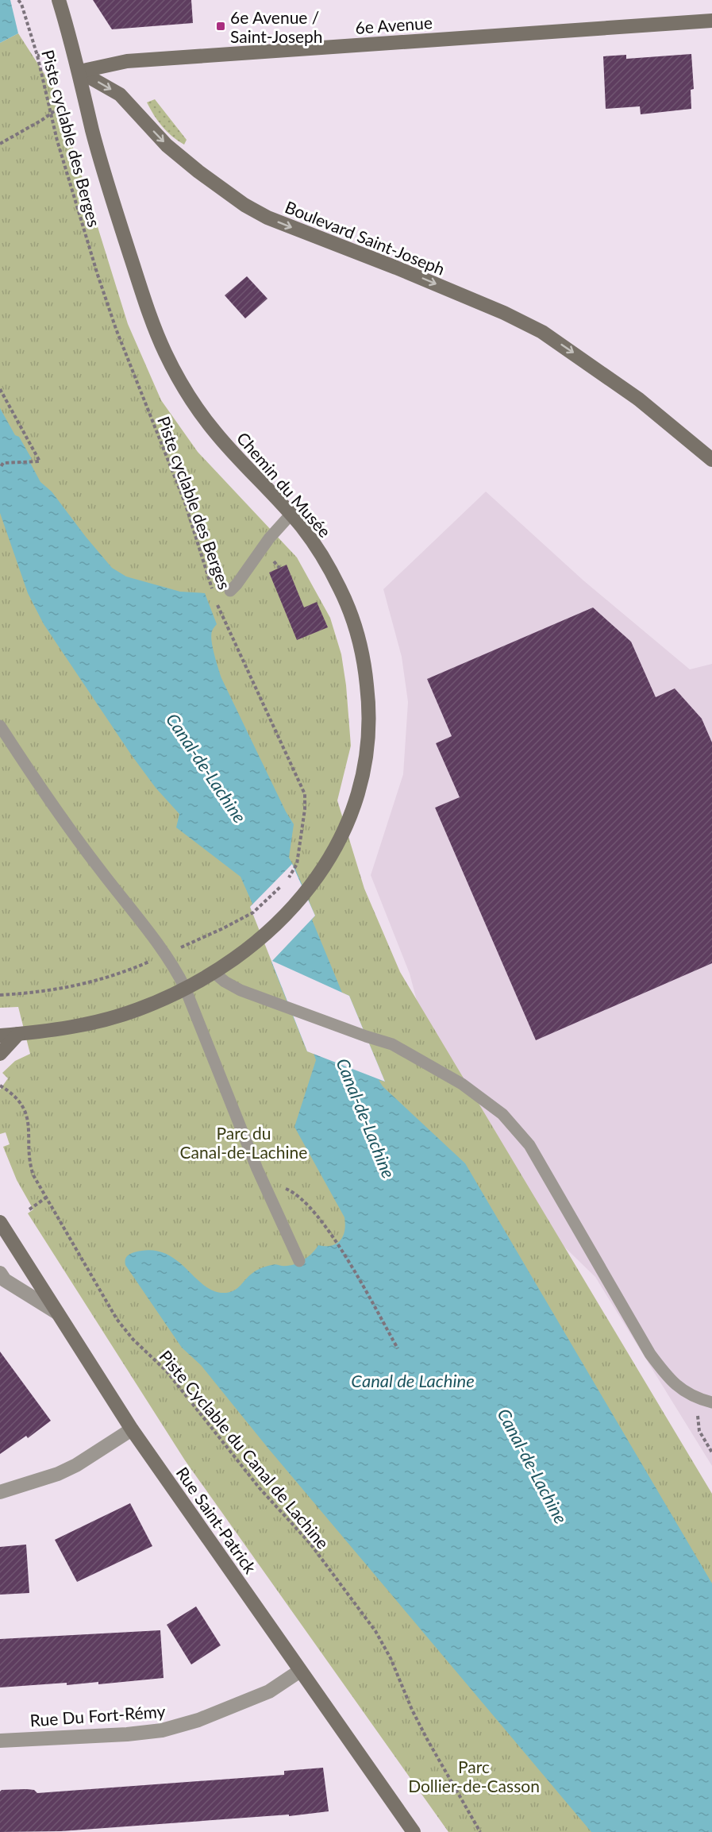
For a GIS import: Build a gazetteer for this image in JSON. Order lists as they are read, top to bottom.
{
  "streets": {
    "street": [
      "6e Avenue",
      "Boulevard Saint-Joseph",
      "Chemin du Musée",
      "Rue Saint-Patrick",
      "Rue Du Fort-Rémy"
    ],
    "path": ["Piste cyclable des Berges", "Piste Cyclable du Canal de Lachine"]
  },
  "crossings": [
    ["6e Avenue", "Boulevard Saint-Joseph"],
    ["6e Avenue", "Chemin du Musée"],
    ["Boulevard Saint-Joseph", "Chemin du Musée"],
    ["Rue Saint-Patrick", "Rue Du Fort-Rémy"]
  ],
  "one_way": ["Boulevard Saint-Joseph"],
  "water": ["Canal-de-Lachine", "Canal de Lachine"],
  "parks": ["Parc du Canal-de-Lachine", "Parc Dollier-de-Casson"],
  "places": {
    "transit": ["6e Avenue / Saint-Joseph"]
  }
}
